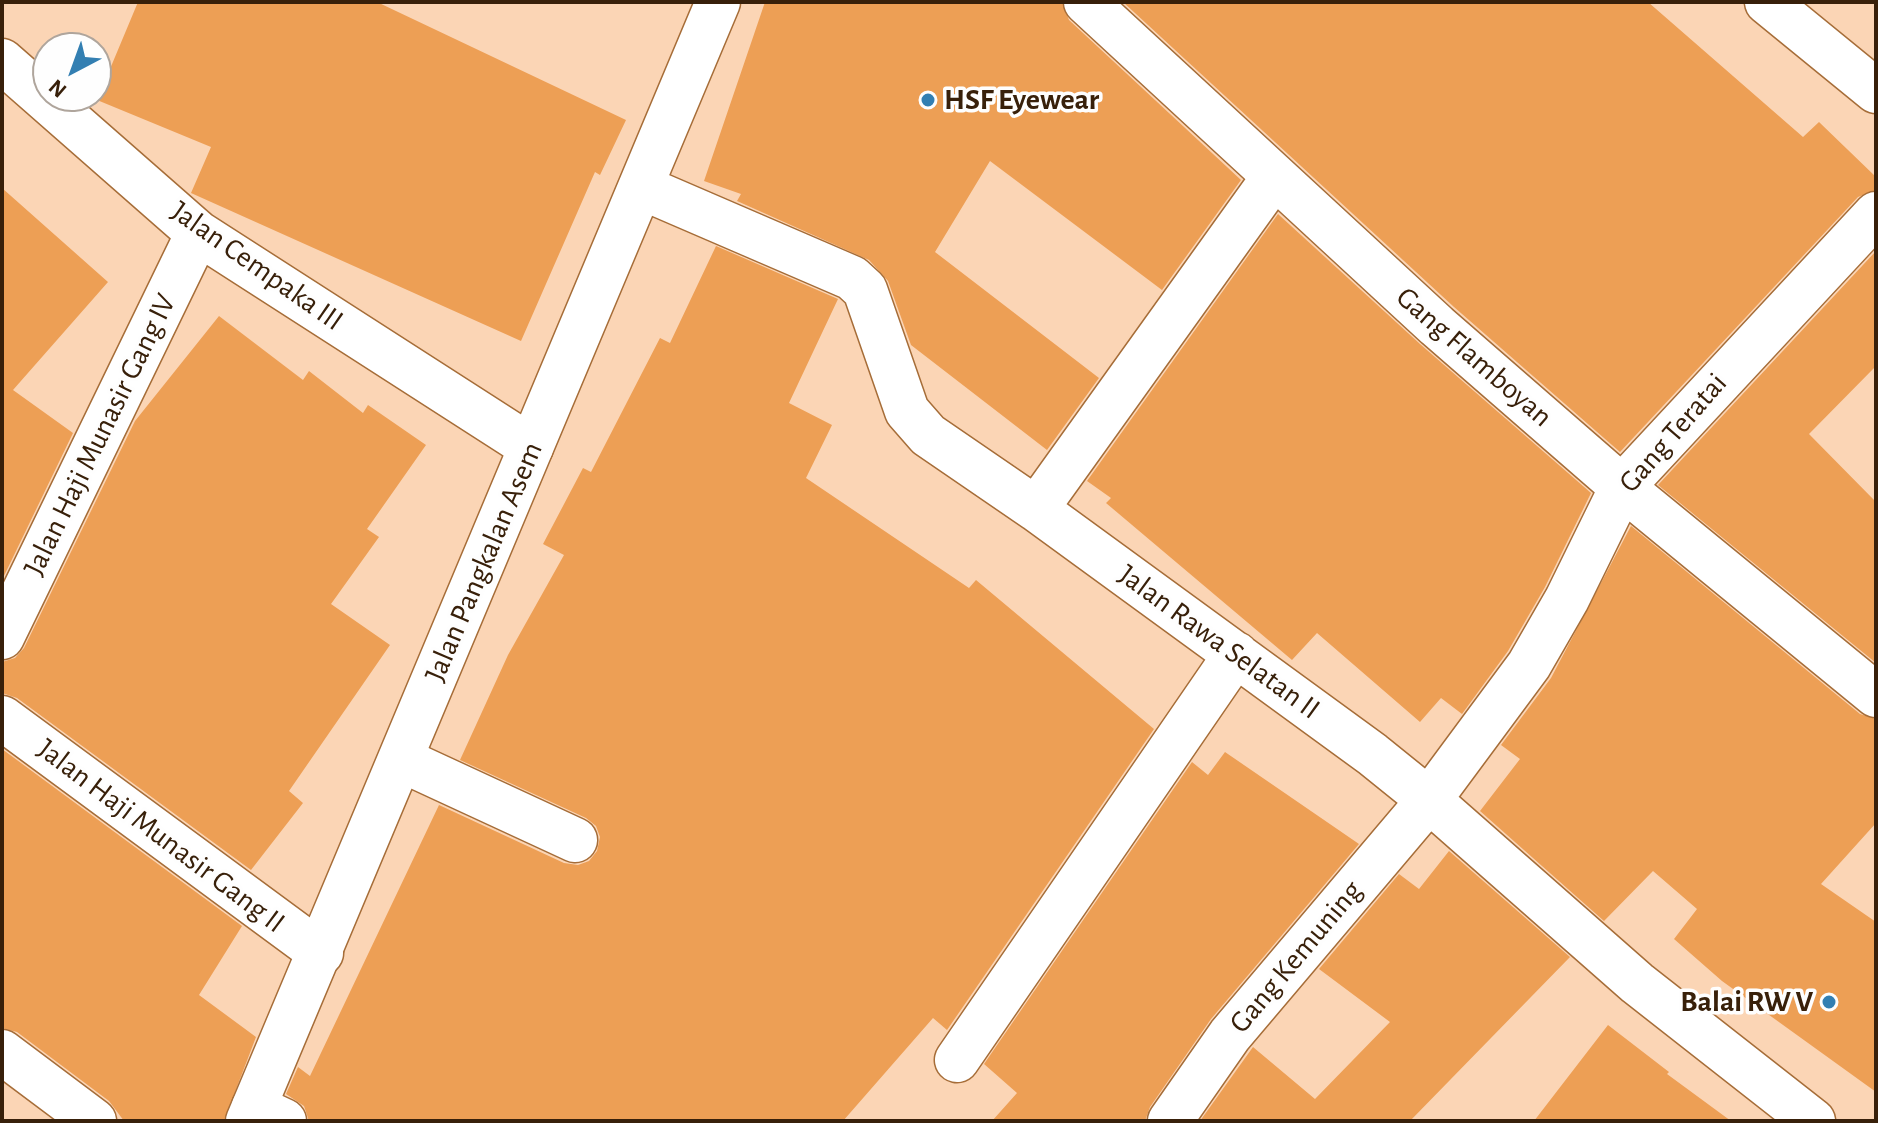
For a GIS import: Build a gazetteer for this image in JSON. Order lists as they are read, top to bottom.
{
  "streets": {
    "street": [
      "Jalan Cempaka III",
      "Gang Flamboyan",
      "Gang Teratai",
      "Jalan Haji Munasir Gang IV",
      "Jalan Pangkalan Asem",
      "Jalan Rawa Selatan II",
      "Jalan Haji Munasir Gang II",
      "Gang Kemuning"
    ]
  },
  "crossings": [
    ["Jalan Cempaka III", "Jalan Haji Munasir Gang IV"],
    ["Jalan Cempaka III", "Jalan Pangkalan Asem"],
    ["Gang Flamboyan", "Gang Teratai"],
    ["Gang Teratai", "Jalan Rawa Selatan II"],
    ["Gang Teratai", "Gang Kemuning"],
    ["Jalan Pangkalan Asem", "Jalan Rawa Selatan II"],
    ["Jalan Pangkalan Asem", "Jalan Haji Munasir Gang II"],
    ["Jalan Rawa Selatan II", "Gang Kemuning"]
  ],
  "places": ["HSF Eyewear", "Balai RW V"],
  "north": "bottom left"
}
